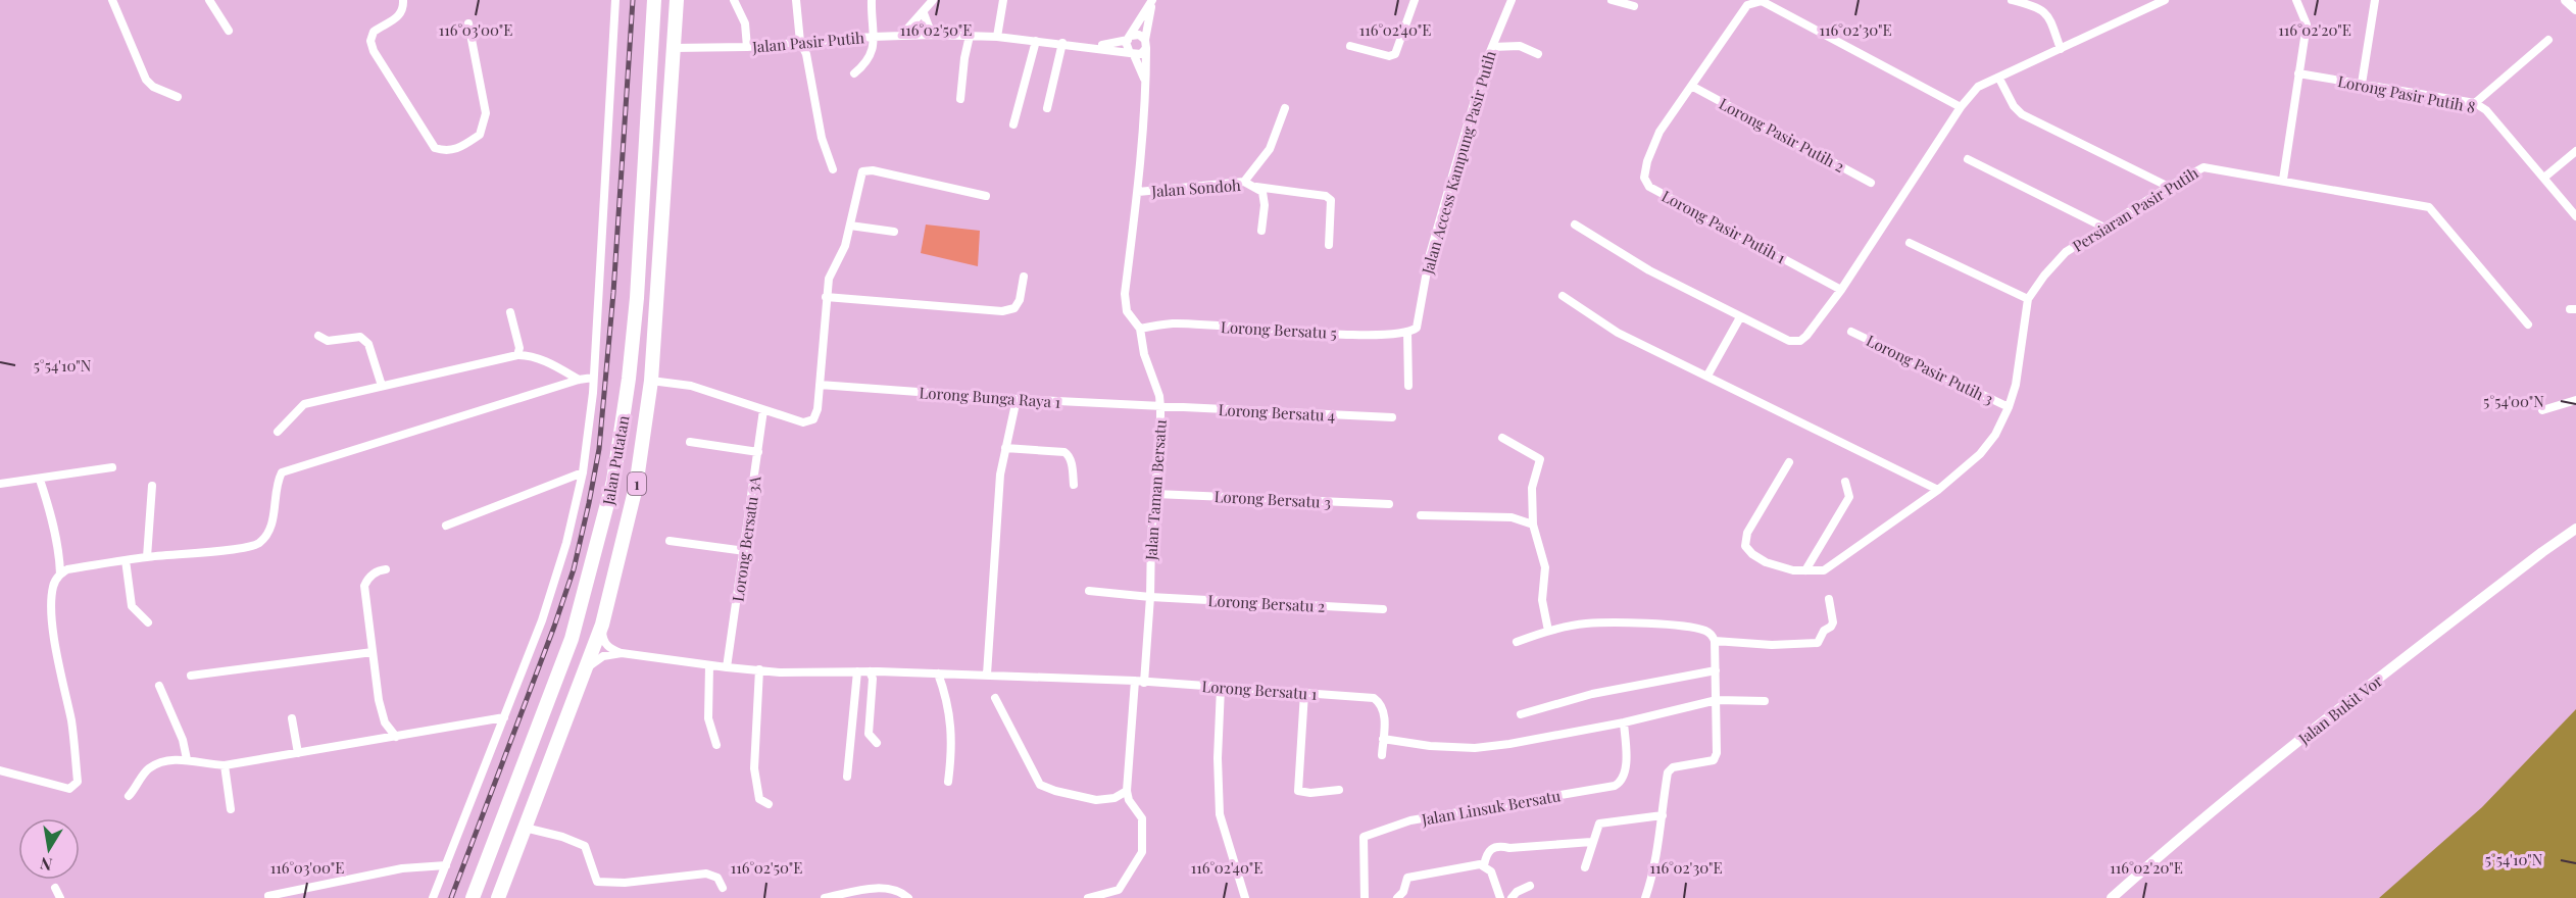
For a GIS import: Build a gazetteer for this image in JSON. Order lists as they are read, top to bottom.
{
  "streets": {
    "highway": ["Jalan Putatan", "1"],
    "street": [
      "Jalan Pasir Putih",
      "Lorong Pasir Putih 8",
      "Lorong Pasir Putih 2",
      "Jalan Access Kampung Pasir Putih",
      "Jalan Sondoh",
      "Persiaran Pasir Putih",
      "Lorong Pasir Putih 1",
      "Lorong Bersatu 5",
      "Lorong Pasir Putih 3",
      "Lorong Bunga Raya 1",
      "Lorong Bersatu 4",
      "Jalan Taman Bersatu",
      "Lorong Bersatu 3",
      "Lorong Bersatu 3A",
      "Lorong Bersatu 2",
      "Lorong Bersatu 1",
      "Jalan Bukit Vor",
      "Jalan Linsuk Bersatu"
    ]
  },
  "crossings": [
    ["Jalan Pasir Putih", "Jalan Putatan"],
    ["Jalan Pasir Putih", "Jalan Taman Bersatu"],
    ["Lorong Pasir Putih 2", "Lorong Pasir Putih 1"],
    ["Jalan Access Kampung Pasir Putih", "Lorong Bersatu 5"],
    ["Jalan Sondoh", "Jalan Taman Bersatu"],
    ["Persiaran Pasir Putih", "Lorong Pasir Putih 3"],
    ["Lorong Bersatu 5", "Jalan Taman Bersatu"],
    ["Lorong Bunga Raya 1", "Lorong Bersatu 4"],
    ["Lorong Bunga Raya 1", "Jalan Taman Bersatu"],
    ["Lorong Bersatu 4", "Jalan Taman Bersatu"],
    ["Jalan Taman Bersatu", "Lorong Bersatu 3"],
    ["Jalan Taman Bersatu", "Lorong Bersatu 2"],
    ["Jalan Taman Bersatu", "Lorong Bersatu 1"],
    ["Lorong Bersatu 3A", "Lorong Bersatu 1"]
  ],
  "north": "bottom",
  "coordinates": [
    "116°03'00\"E",
    "116°02'50\"E",
    "116°02'40\"E",
    "116°02'30\"E",
    "116°02'20\"E",
    "5°54'10\"N",
    "5°54'00\"N"
  ]
}
